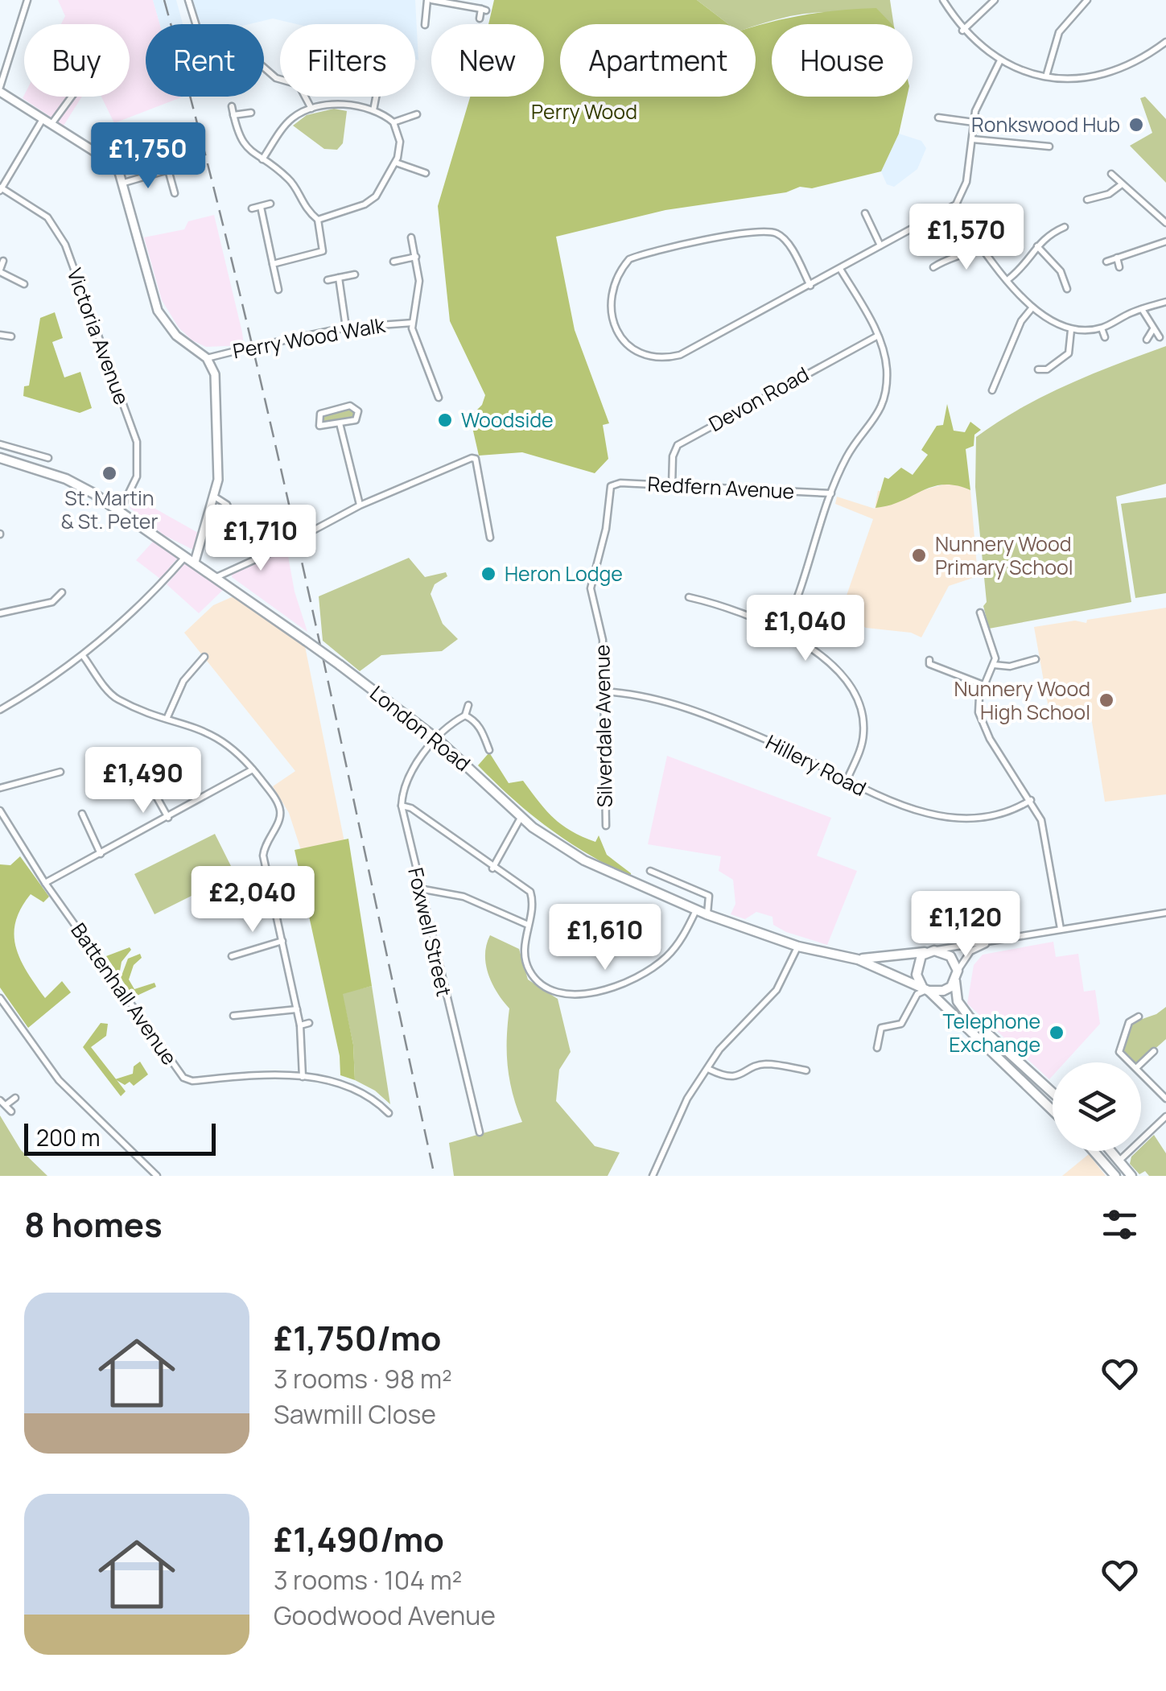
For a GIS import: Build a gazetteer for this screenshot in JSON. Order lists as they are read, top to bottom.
{
  "streets": {
    "main road": ["London Road"],
    "street": [
      "Victoria Avenue",
      "Perry Wood Walk",
      "Devon Road",
      "Redfern Avenue",
      "Silverdale Avenue",
      "Hillery Road",
      "Foxwell Street",
      "Battenhall Avenue"
    ]
  },
  "crossings": [
    ["Victoria Avenue", "London Road"],
    ["Devon Road", "Redfern Avenue"],
    ["Redfern Avenue", "Silverdale Avenue"],
    ["Silverdale Avenue", "Hillery Road"],
    ["London Road", "Foxwell Street"]
  ],
  "parks": ["Perry Wood"],
  "places": [
    "Ronkswood Hub",
    "Woodside",
    "St. Martin & St. Peter",
    "Nunnery Wood Primary School",
    "Heron Lodge",
    "Nunnery Wood High School",
    "Telephone Exchange"
  ],
  "scale_bar": "200 m",
  "page": {
    "chip": [
      "Buy",
      "Rent",
      "Filters",
      "New",
      "Apartment",
      "House"
    ],
    "price": [
      "£1,750",
      "£1,570",
      "£1,710",
      "£1,040",
      "£1,490",
      "£2,040",
      "£1,120",
      "£1,610"
    ],
    "scale": "200 m",
    "heading": "8 homes",
    "list": [
      {
        "name": "£1,750/mo",
        "note": "3 rooms · 98 m² · Sawmill Close"
      },
      {
        "name": "£1,490/mo",
        "note": "3 rooms · 104 m² · Goodwood Avenue"
      }
    ]
  }
}
